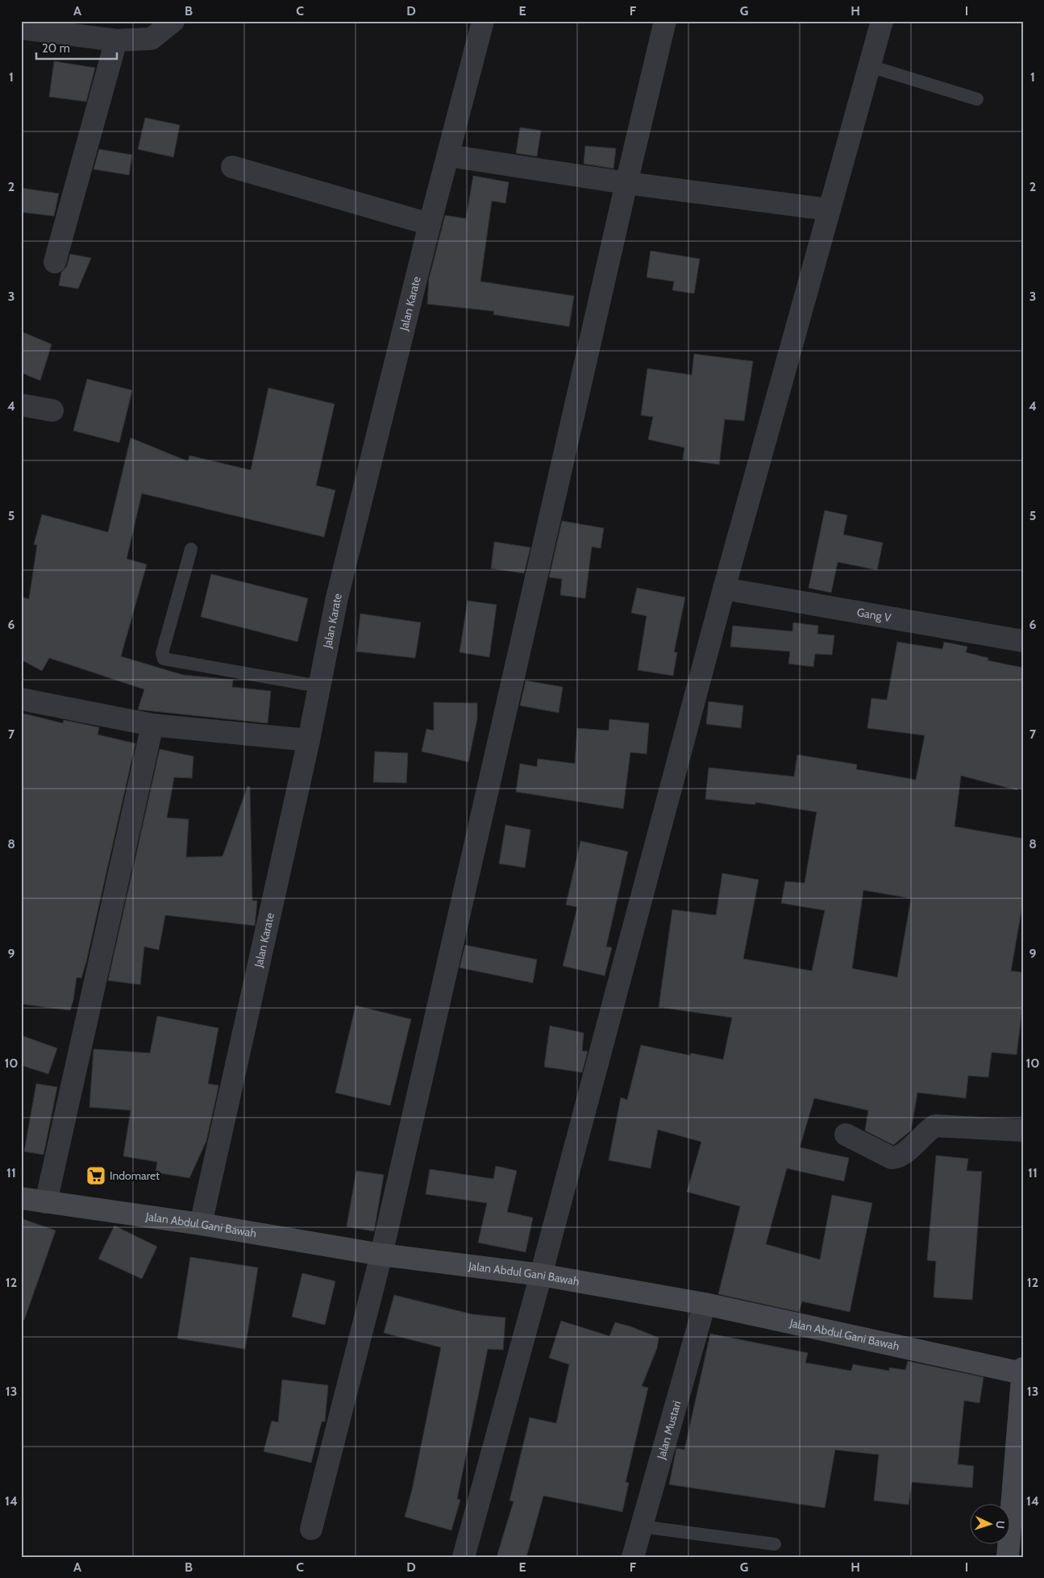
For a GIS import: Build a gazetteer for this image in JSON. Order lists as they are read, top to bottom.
{
  "streets": {
    "main road": ["Jalan Abdul Gani Bawah"],
    "street": ["Jalan Karate", "Gang V", "Jalan Mustari"]
  },
  "crossings": [
    ["Jalan Karate", "Jalan Abdul Gani Bawah"],
    ["Jalan Abdul Gani Bawah", "Jalan Mustari"]
  ],
  "places": {
    "supermarket": ["Indomaret"]
  },
  "scale_bar": "20 m",
  "north": "right",
  "grid": {
    "columns": [
      "A",
      "B",
      "C",
      "D",
      "E",
      "F",
      "G",
      "H",
      "I"
    ],
    "rows": [
      "1",
      "2",
      "3",
      "4",
      "5",
      "6",
      "7",
      "8",
      "9",
      "10",
      "11",
      "12",
      "13",
      "14"
    ]
  }
}
